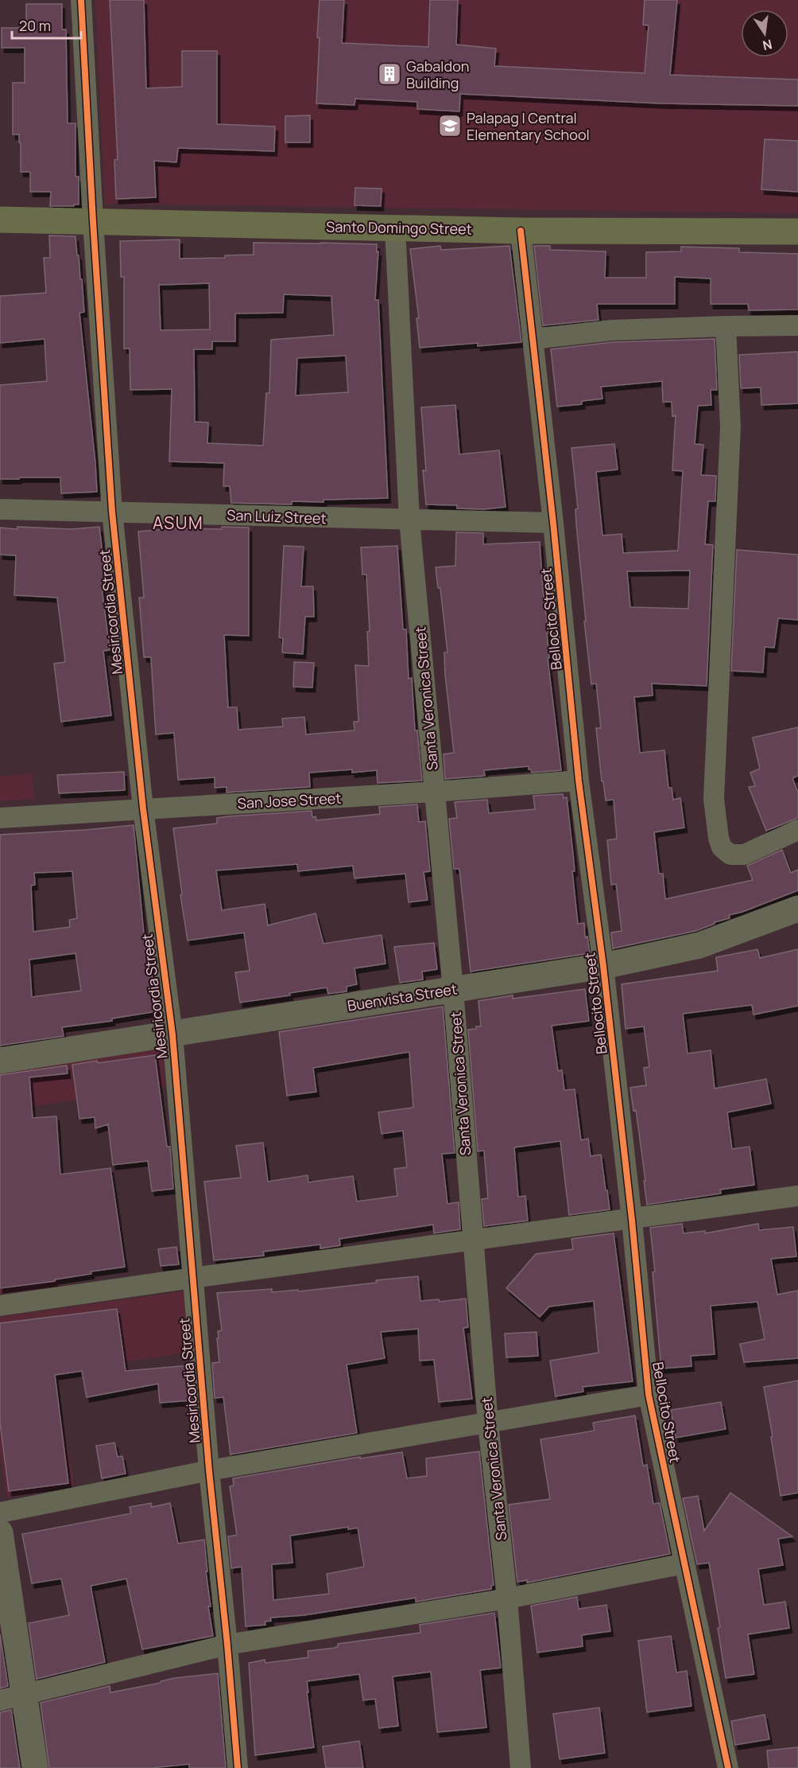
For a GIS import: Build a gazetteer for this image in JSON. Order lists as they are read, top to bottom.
{
  "streets": {
    "main road": ["Santo Domingo Street"],
    "street": [
      "San Luiz Street",
      "Mesiricordia Street",
      "Bellocito Street",
      "Santa Veronica Street",
      "San Jose Street",
      "Buenvista Street"
    ]
  },
  "crossings": [
    ["Santo Domingo Street", "Mesiricordia Street"],
    ["Santo Domingo Street", "Bellocito Street"],
    ["Santo Domingo Street", "Santa Veronica Street"],
    ["San Luiz Street", "Mesiricordia Street"],
    ["San Luiz Street", "Bellocito Street"],
    ["San Luiz Street", "Santa Veronica Street"],
    ["Mesiricordia Street", "San Jose Street"],
    ["Mesiricordia Street", "Buenvista Street"],
    ["Bellocito Street", "San Jose Street"],
    ["Bellocito Street", "Buenvista Street"],
    ["Santa Veronica Street", "San Jose Street"],
    ["Santa Veronica Street", "Buenvista Street"]
  ],
  "districts": ["ASUM"],
  "places": {
    "building": ["Gabaldon Building"],
    "school or university": ["Palapag I Central Elementary School"]
  },
  "scale_bar": "20 m",
  "north": "bottom"
}
